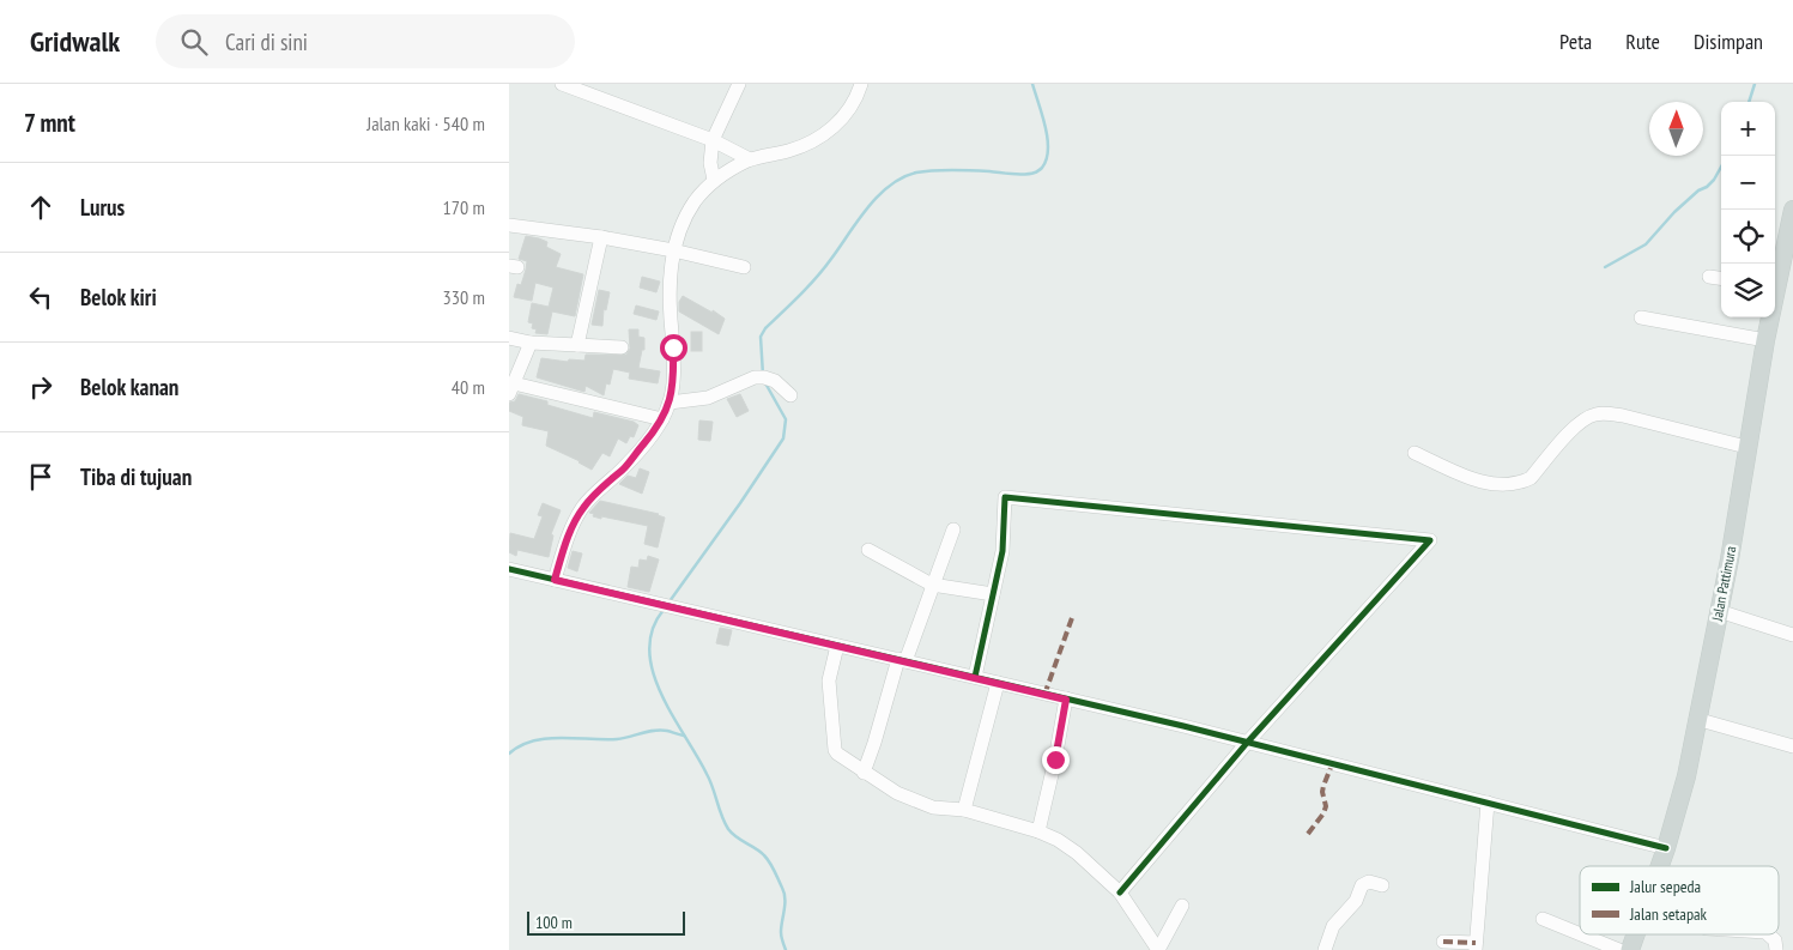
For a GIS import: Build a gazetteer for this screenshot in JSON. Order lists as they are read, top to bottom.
{
  "streets": {
    "main road": ["Jalan Pattimura"]
  },
  "legend": ["Jalur sepeda", "Jalan setapak"],
  "scale_bar": "100 m",
  "north": "top",
  "page": {
    "header": "Gridwalk",
    "search": "Cari di sini",
    "nav": ["Peta", "Rute", "Disimpan"],
    "heading": ["7 mnt", "Jalan kaki · 540 m"],
    "map_buttons": ["+", "−"],
    "list": [
      ["Lurus", "170 m"],
      ["Belok kiri", "330 m"],
      ["Belok kanan", "40 m"],
      "Tiba di tujuan"
    ],
    "scale": "100 m"
  }
}
